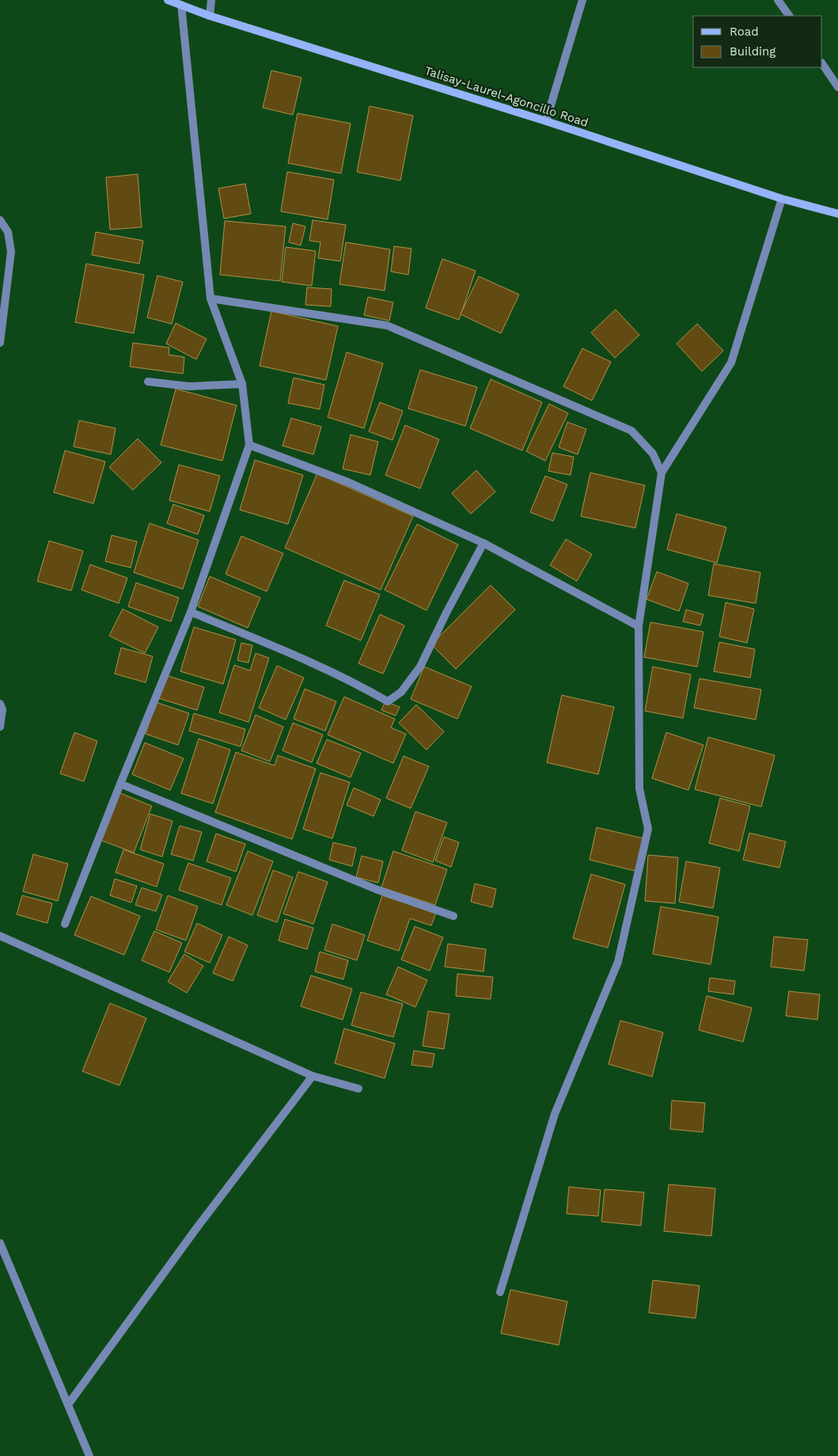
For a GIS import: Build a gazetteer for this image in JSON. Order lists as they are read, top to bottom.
{
  "streets": {
    "main road": ["Talisay-Laurel-Agoncillo Road"]
  },
  "legend": ["Road", "Building"]
}
